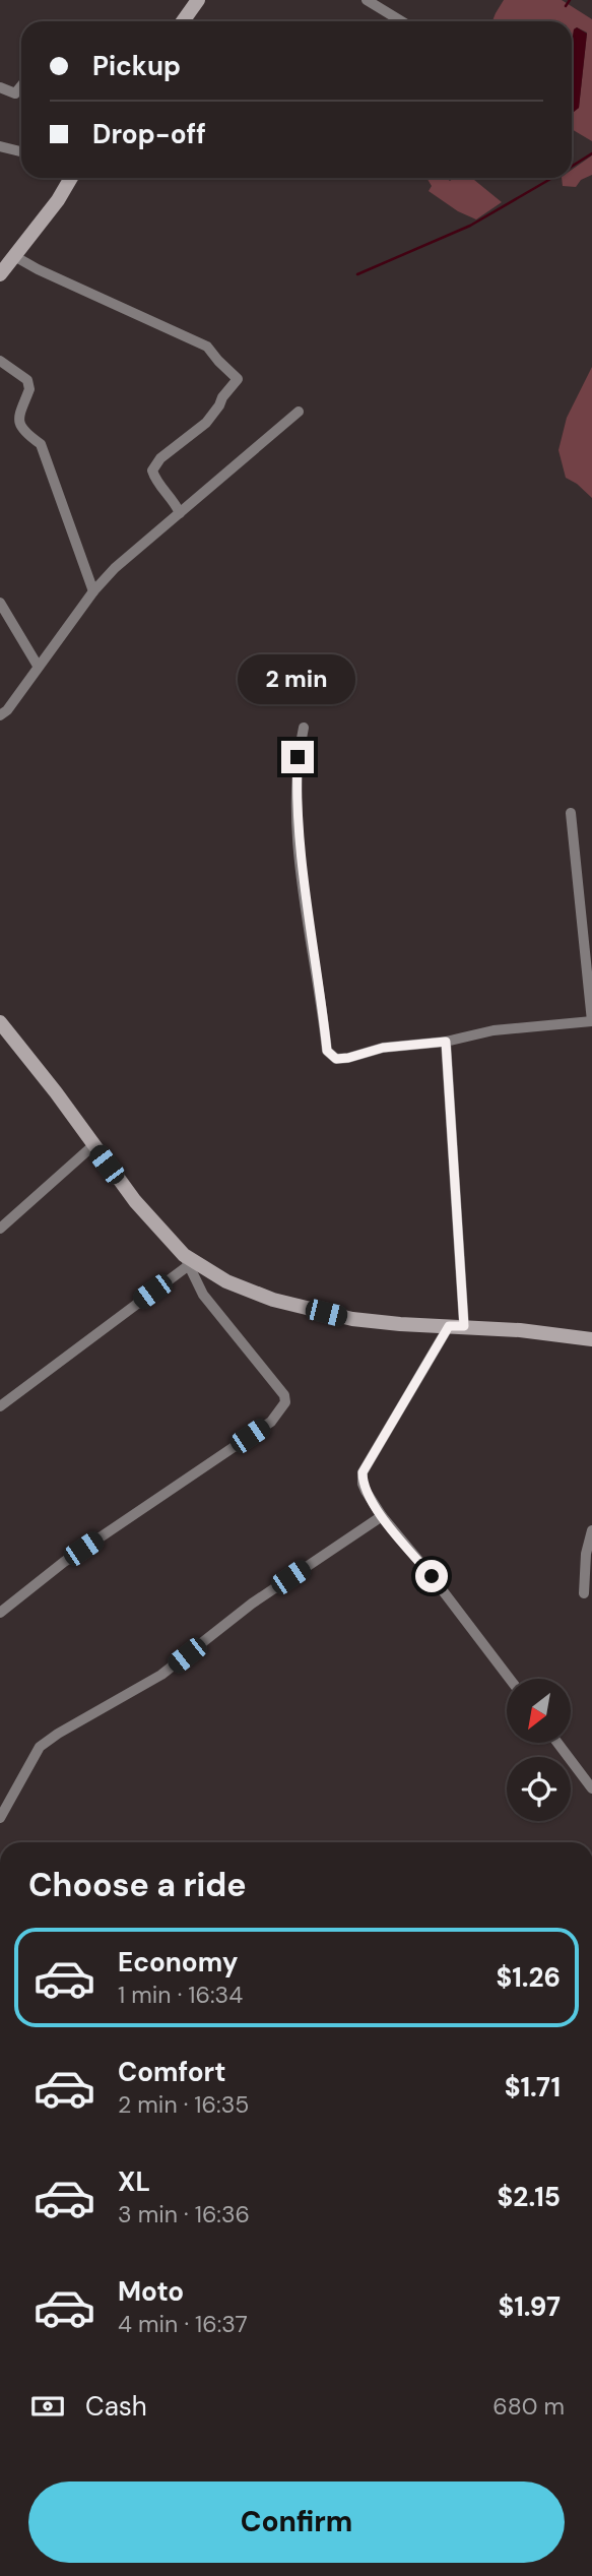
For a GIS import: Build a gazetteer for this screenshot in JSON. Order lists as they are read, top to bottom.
{
  "north": "bottom left",
  "page": {
    "banner": ["Pickup", "Drop-off"],
    "bubble": "2 min",
    "heading": "Choose a ride",
    "list": [
      {
        "name": "Economy",
        "note": "1 min · 16:34",
        "value": "$1.26"
      },
      {
        "name": "Comfort",
        "note": "2 min · 16:35",
        "value": "$1.71"
      },
      {
        "name": "XL",
        "note": "3 min · 16:36",
        "value": "$2.15"
      },
      {
        "name": "Moto",
        "note": "4 min · 16:37",
        "value": "$1.97"
      }
    ],
    "pay": ["Cash", "680 m"],
    "buttons": "Confirm"
  }
}
